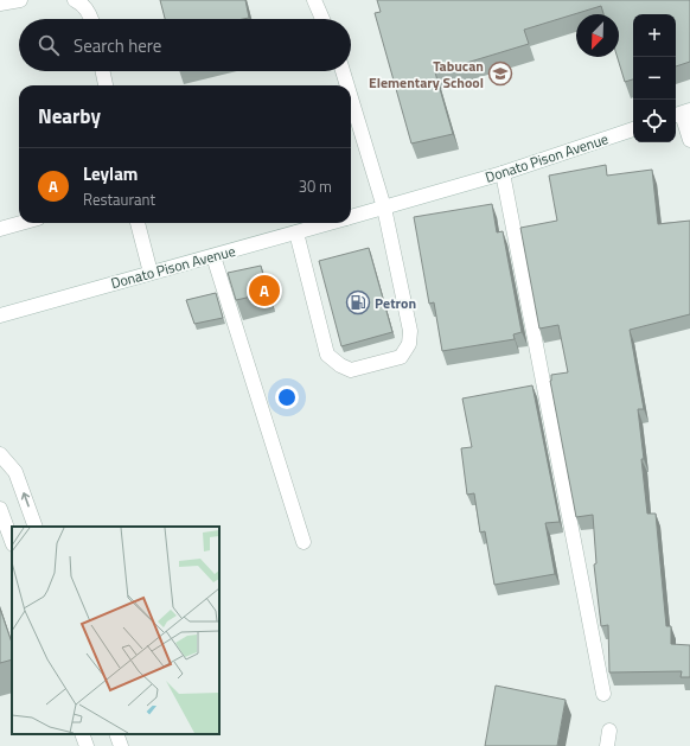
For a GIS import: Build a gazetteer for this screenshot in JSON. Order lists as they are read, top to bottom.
{
  "streets": {
    "main road": ["Donato Pison Avenue"]
  },
  "places": {
    "school or university": ["Tabucan Elementary School"],
    "fuel station": ["Petron"]
  },
  "north": "bottom left",
  "page": {
    "map_buttons": ["+", "−"],
    "search": "Search here",
    "heading": "Nearby",
    "list": [
      {
        "mark": "A",
        "name": "Leylam",
        "note": "Restaurant",
        "value": "30 m"
      }
    ],
    "pins": "A"
  }
}
